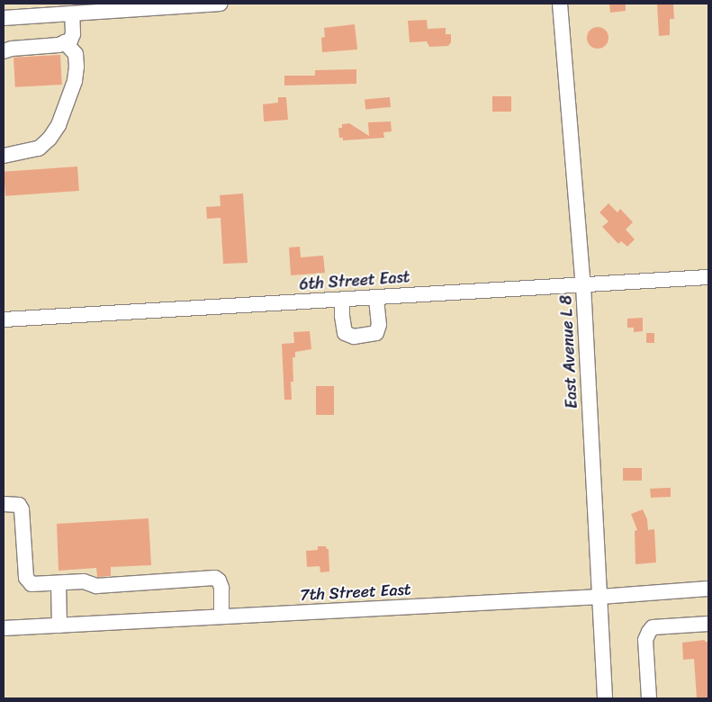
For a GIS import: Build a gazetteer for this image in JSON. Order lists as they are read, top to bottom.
{
  "streets": {
    "street": ["6th Street East", "East Avenue L 8", "7th Street East"]
  },
  "crossings": [
    ["6th Street East", "East Avenue L 8"],
    ["East Avenue L 8", "7th Street East"]
  ]
}
